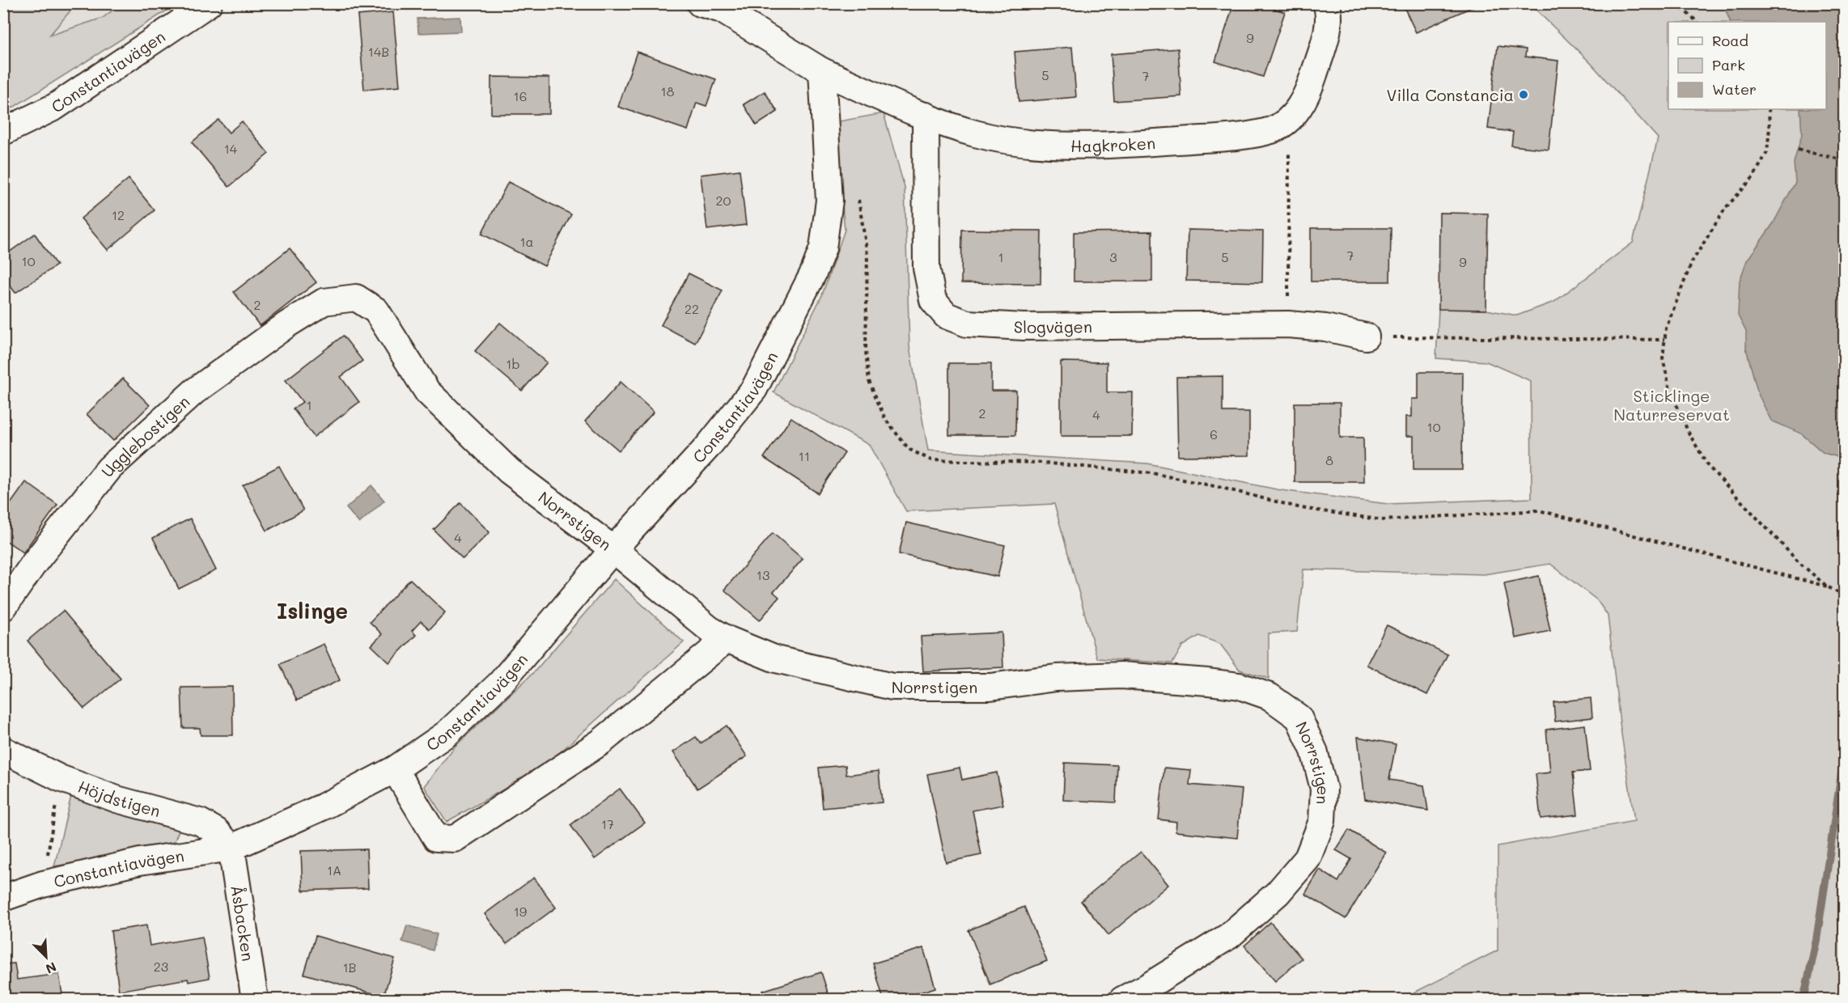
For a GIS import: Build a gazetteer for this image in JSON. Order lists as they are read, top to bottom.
{
  "streets": {
    "street": [
      "Constantiavägen",
      "Hagkroken",
      "Slogvägen",
      "Ugglebostigen",
      "Norrstigen",
      "Höjdstigen",
      "Åsbacken"
    ]
  },
  "crossings": [
    ["Constantiavägen", "Hagkroken"],
    ["Constantiavägen", "Norrstigen"],
    ["Constantiavägen", "Höjdstigen"],
    ["Constantiavägen", "Åsbacken"],
    ["Hagkroken", "Slogvägen"],
    ["Ugglebostigen", "Norrstigen"],
    ["Höjdstigen", "Åsbacken"]
  ],
  "districts": ["Islinge"],
  "parks": ["Sticklinge Naturreservat"],
  "places": ["Villa Constancia"],
  "house_numbers": [
    "9",
    "14B",
    "5",
    "7",
    "18",
    "16",
    "14",
    "20",
    "12",
    "1a",
    "7",
    "1",
    "3",
    "5",
    "10",
    "9",
    "2",
    "22",
    "1b",
    "1",
    "2",
    "4",
    "10",
    "6",
    "11",
    "8",
    "4",
    "13",
    "17",
    "1A",
    "19",
    "23",
    "1B"
  ],
  "legend": ["Road", "Park", "Water"],
  "north": "bottom right"
}
